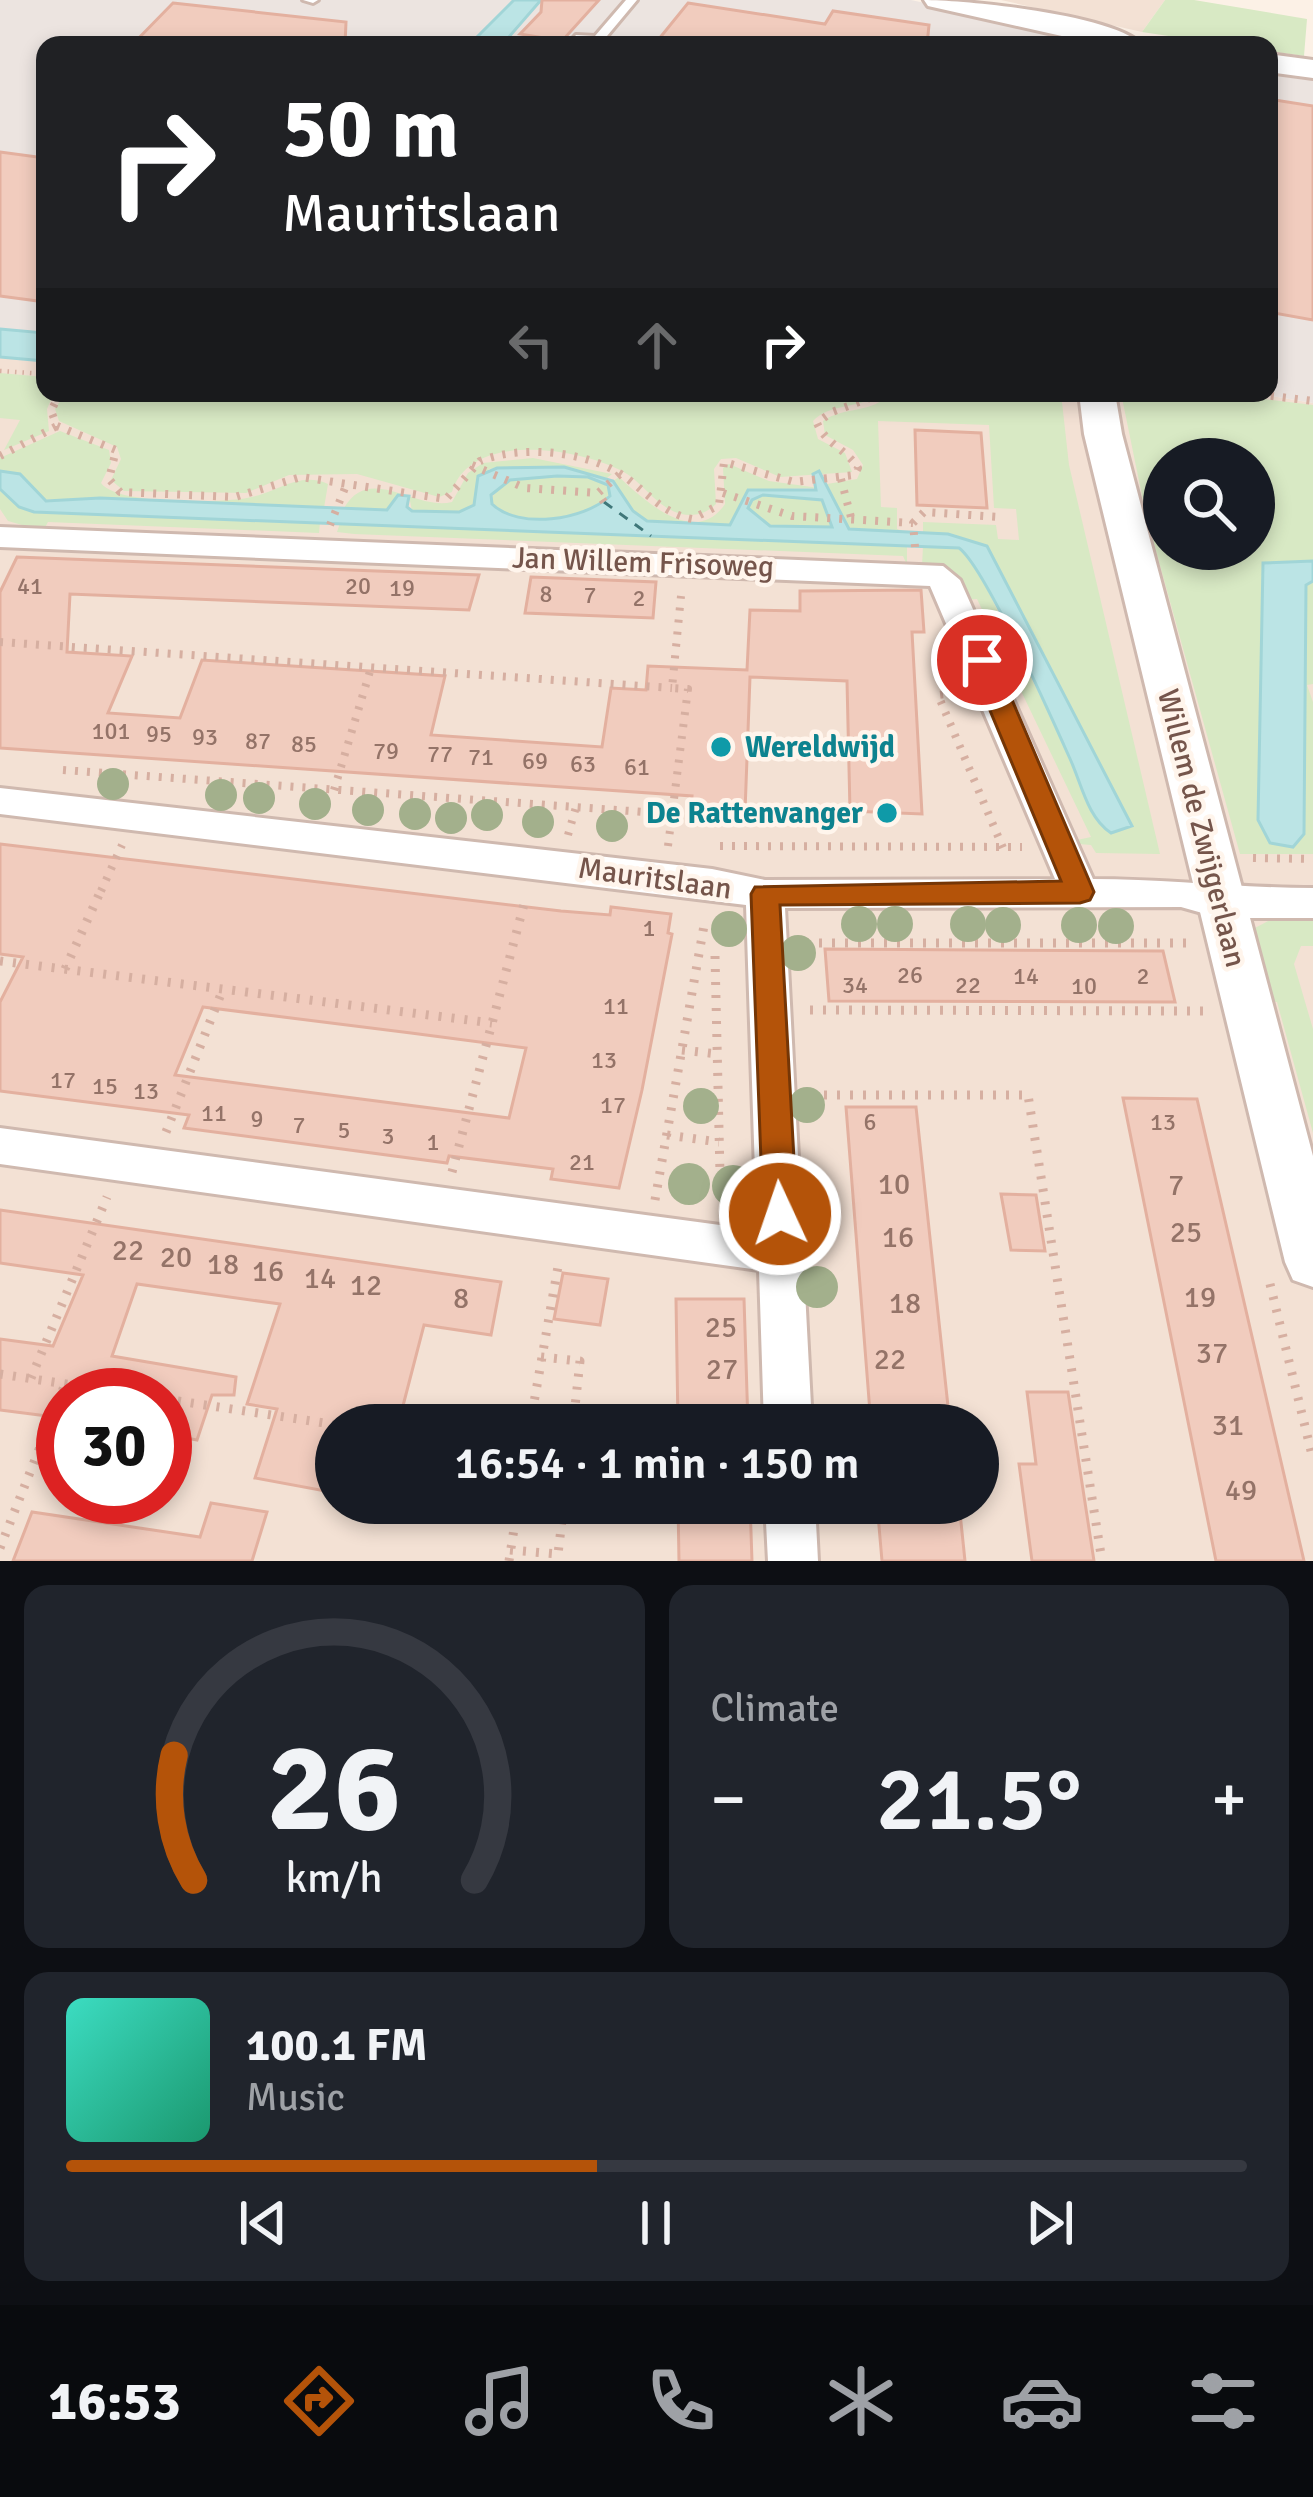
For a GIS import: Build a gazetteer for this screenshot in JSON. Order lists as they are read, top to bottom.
{
  "streets": {
    "street": ["Jan Willem Frisoweg", "Willem de Zwijgerlaan", "Mauritslaan"]
  },
  "crossings": [
    ["Jan Willem Frisoweg", "Mauritslaan"],
    ["Willem de Zwijgerlaan", "Mauritslaan"]
  ],
  "places": ["Wereldwijd", "De Rattenvanger"],
  "house_numbers": [
    "41",
    "20",
    "19",
    "8",
    "7",
    "2",
    "101",
    "95",
    "93",
    "87",
    "85",
    "79",
    "77",
    "71",
    "69",
    "63",
    "61",
    "1",
    "26",
    "14",
    "2",
    "34",
    "22",
    "10",
    "11",
    "13",
    "17",
    "15",
    "13",
    "17",
    "11",
    "9",
    "6",
    "13",
    "7",
    "5",
    "3",
    "1",
    "21",
    "10",
    "7",
    "25",
    "16",
    "22",
    "20",
    "18",
    "16",
    "14",
    "12",
    "19",
    "8",
    "18",
    "25",
    "37",
    "22",
    "27",
    "31",
    "49"
  ],
  "page": {
    "turn": ["50 m", "Mauritslaan"],
    "limit": "30",
    "trip": "16:54 · 1 min · 150 m",
    "tile": "Climate",
    "heat": ["−", "21.5°", "+"],
    "song": ["100.1 FM", "Music"],
    "tabs": "16:53",
    "gauge": ["26", "km/h"]
  }
}
